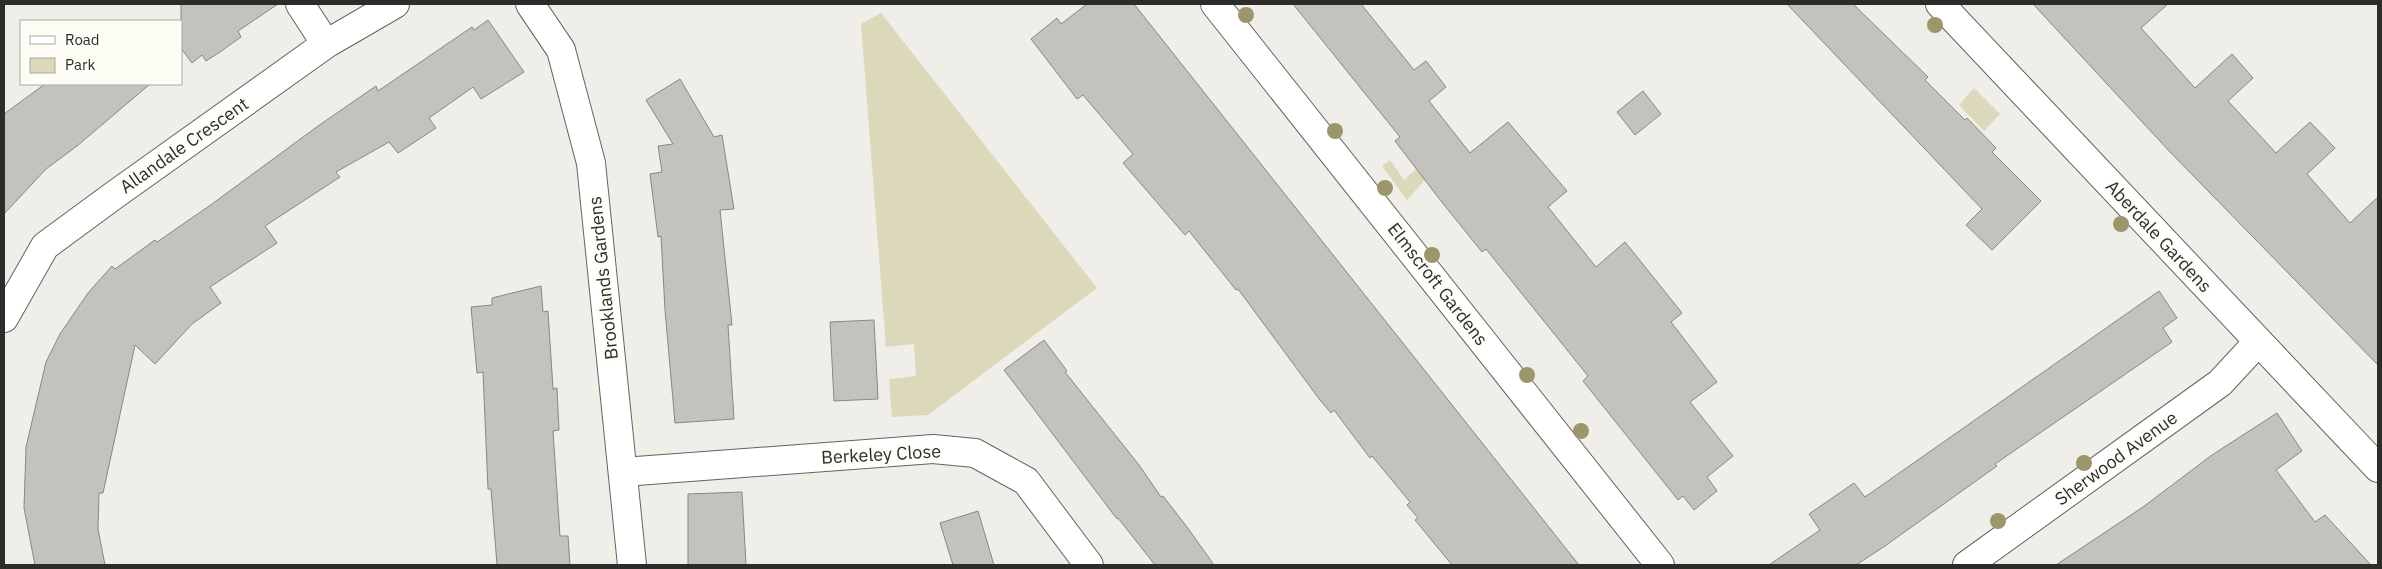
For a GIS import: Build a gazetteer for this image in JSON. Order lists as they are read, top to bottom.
{
  "streets": {
    "street": [
      "Allandale Crescent",
      "Aberdale Gardens",
      "Brooklands Gardens",
      "Elmscroft Gardens",
      "Berkeley Close",
      "Sherwood Avenue"
    ]
  },
  "crossings": [
    ["Aberdale Gardens", "Sherwood Avenue"],
    ["Brooklands Gardens", "Berkeley Close"]
  ],
  "legend": ["Road", "Park"]
}
